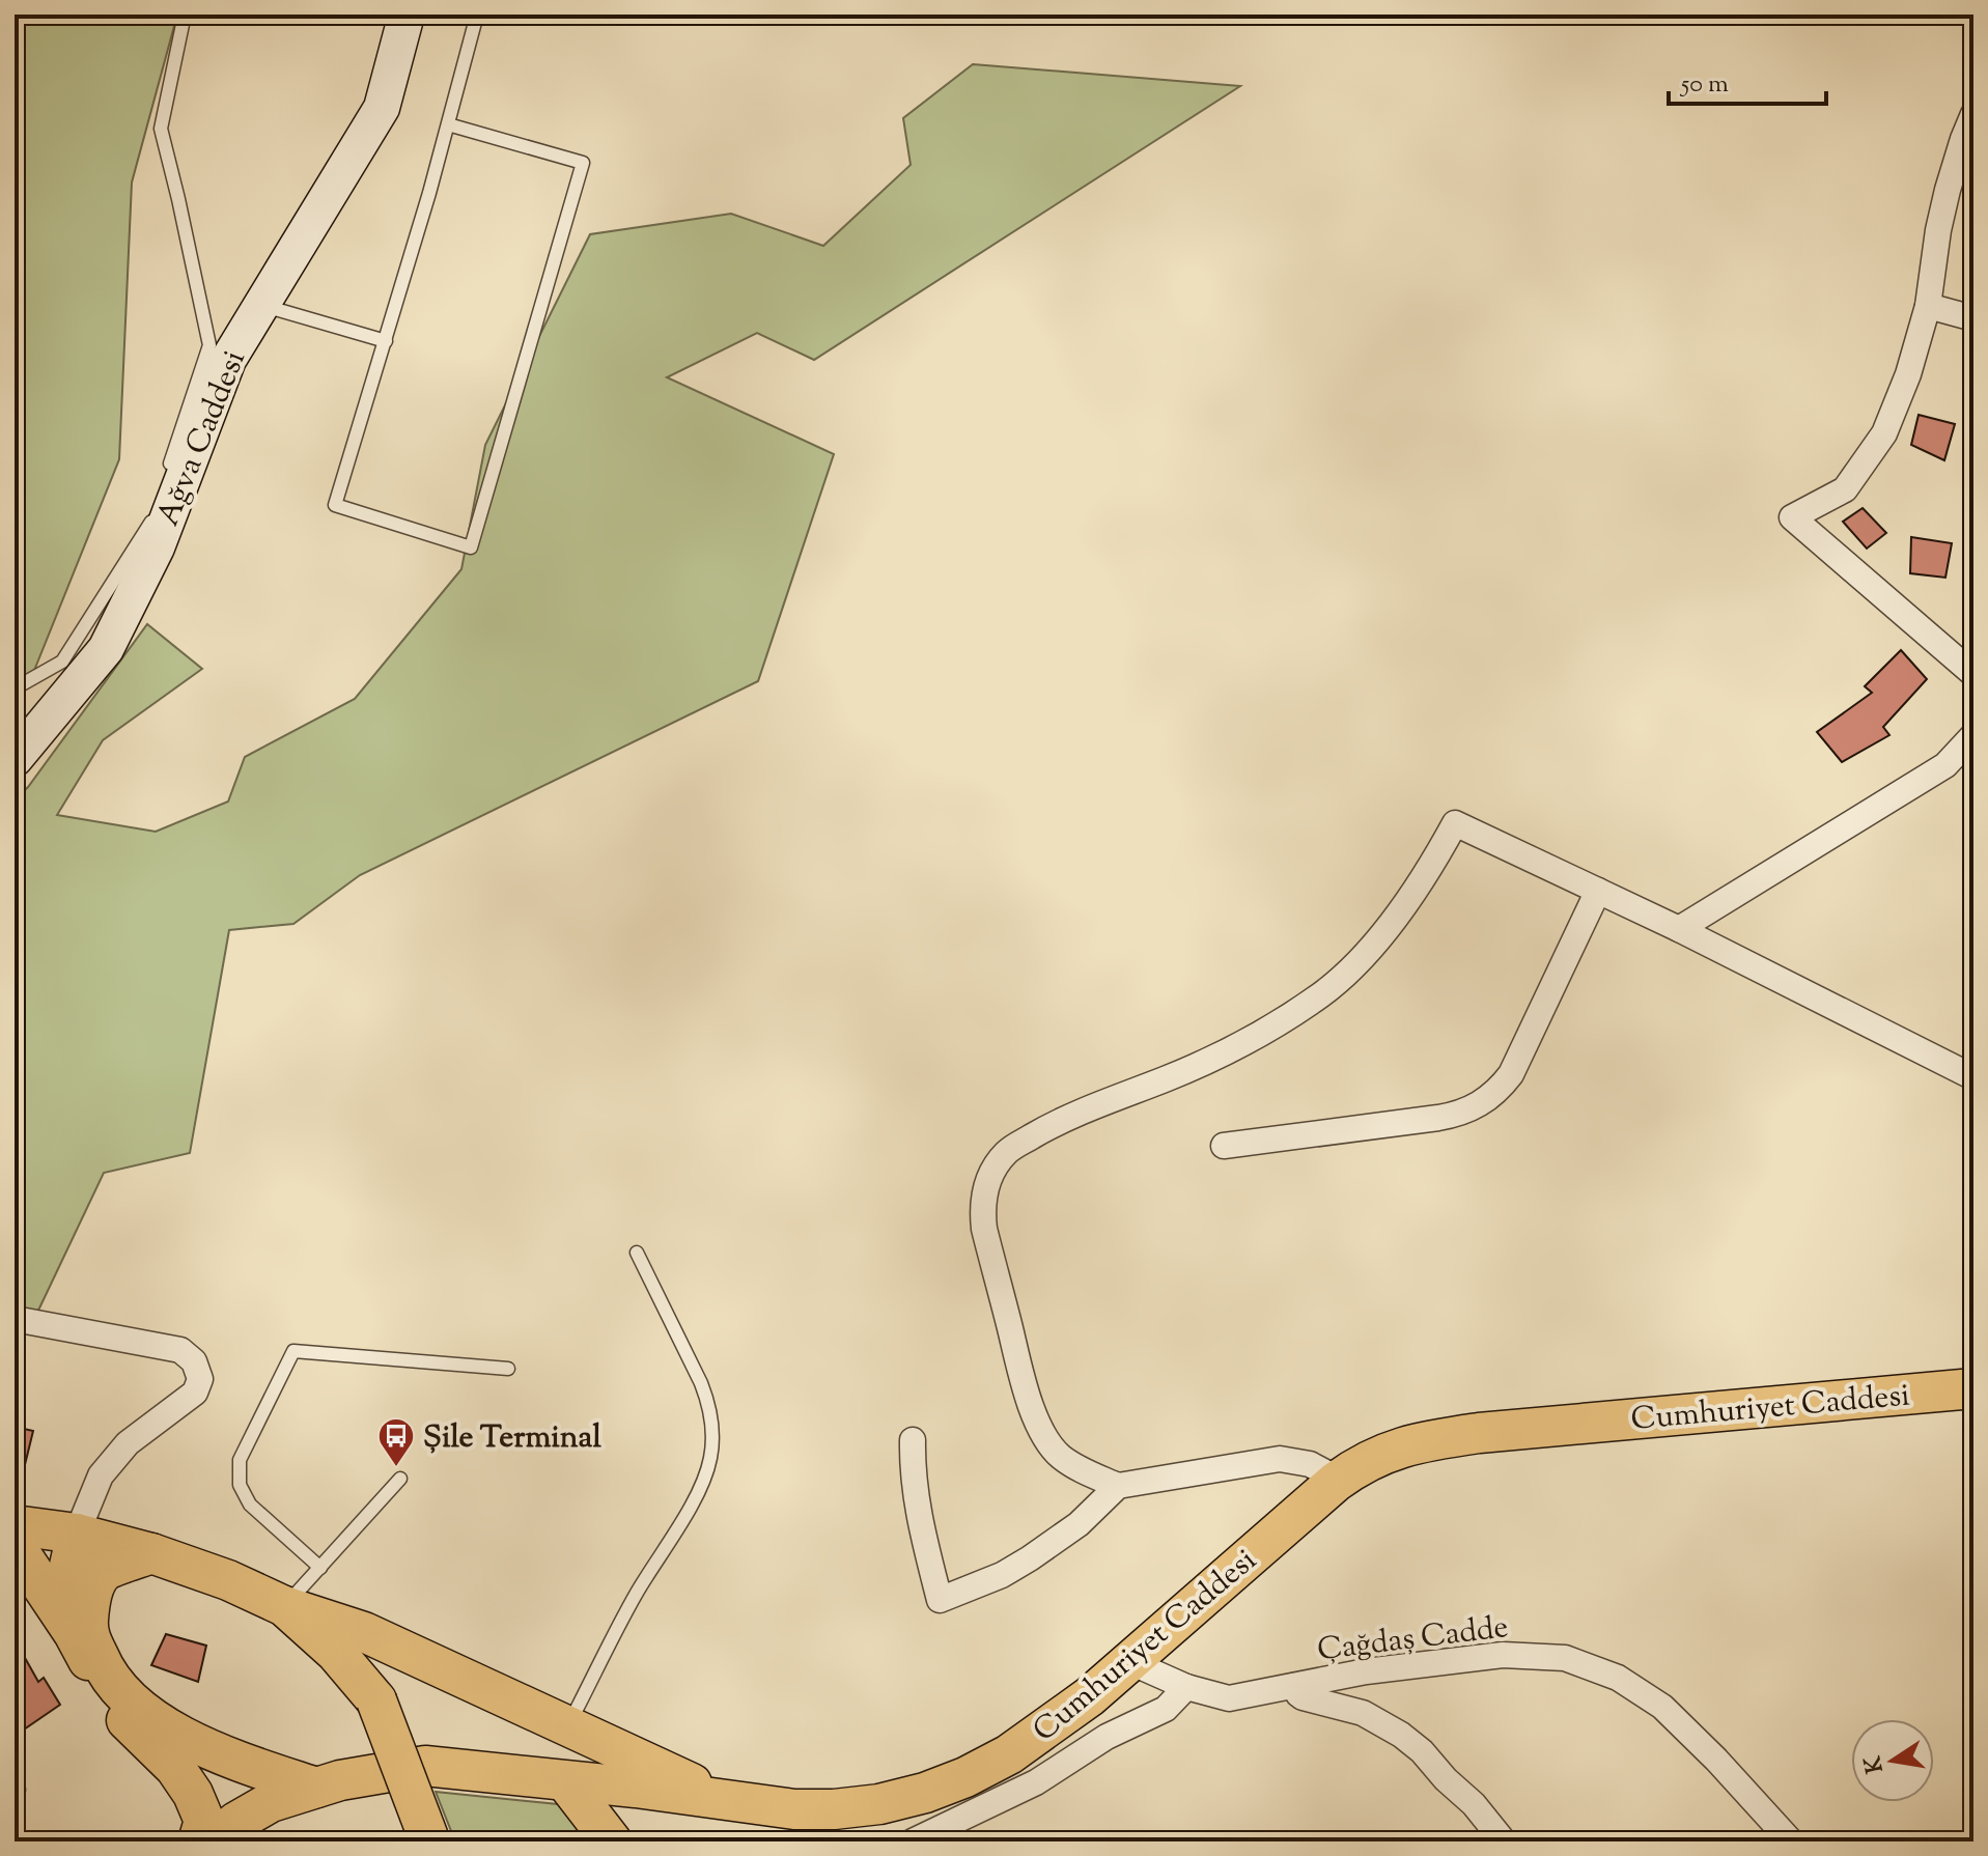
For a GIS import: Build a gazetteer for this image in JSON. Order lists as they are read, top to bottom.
{
  "streets": {
    "main road": ["Cumhuriyet Caddesi"],
    "street": ["Ağva Caddesi", "Çağdaş Cadde"]
  },
  "crossings": [
    ["Cumhuriyet Caddesi", "Çağdaş Cadde"]
  ],
  "places": {
    "bus stop": ["Şile Terminal"]
  },
  "scale_bar": "50 m",
  "north": "left"
}
